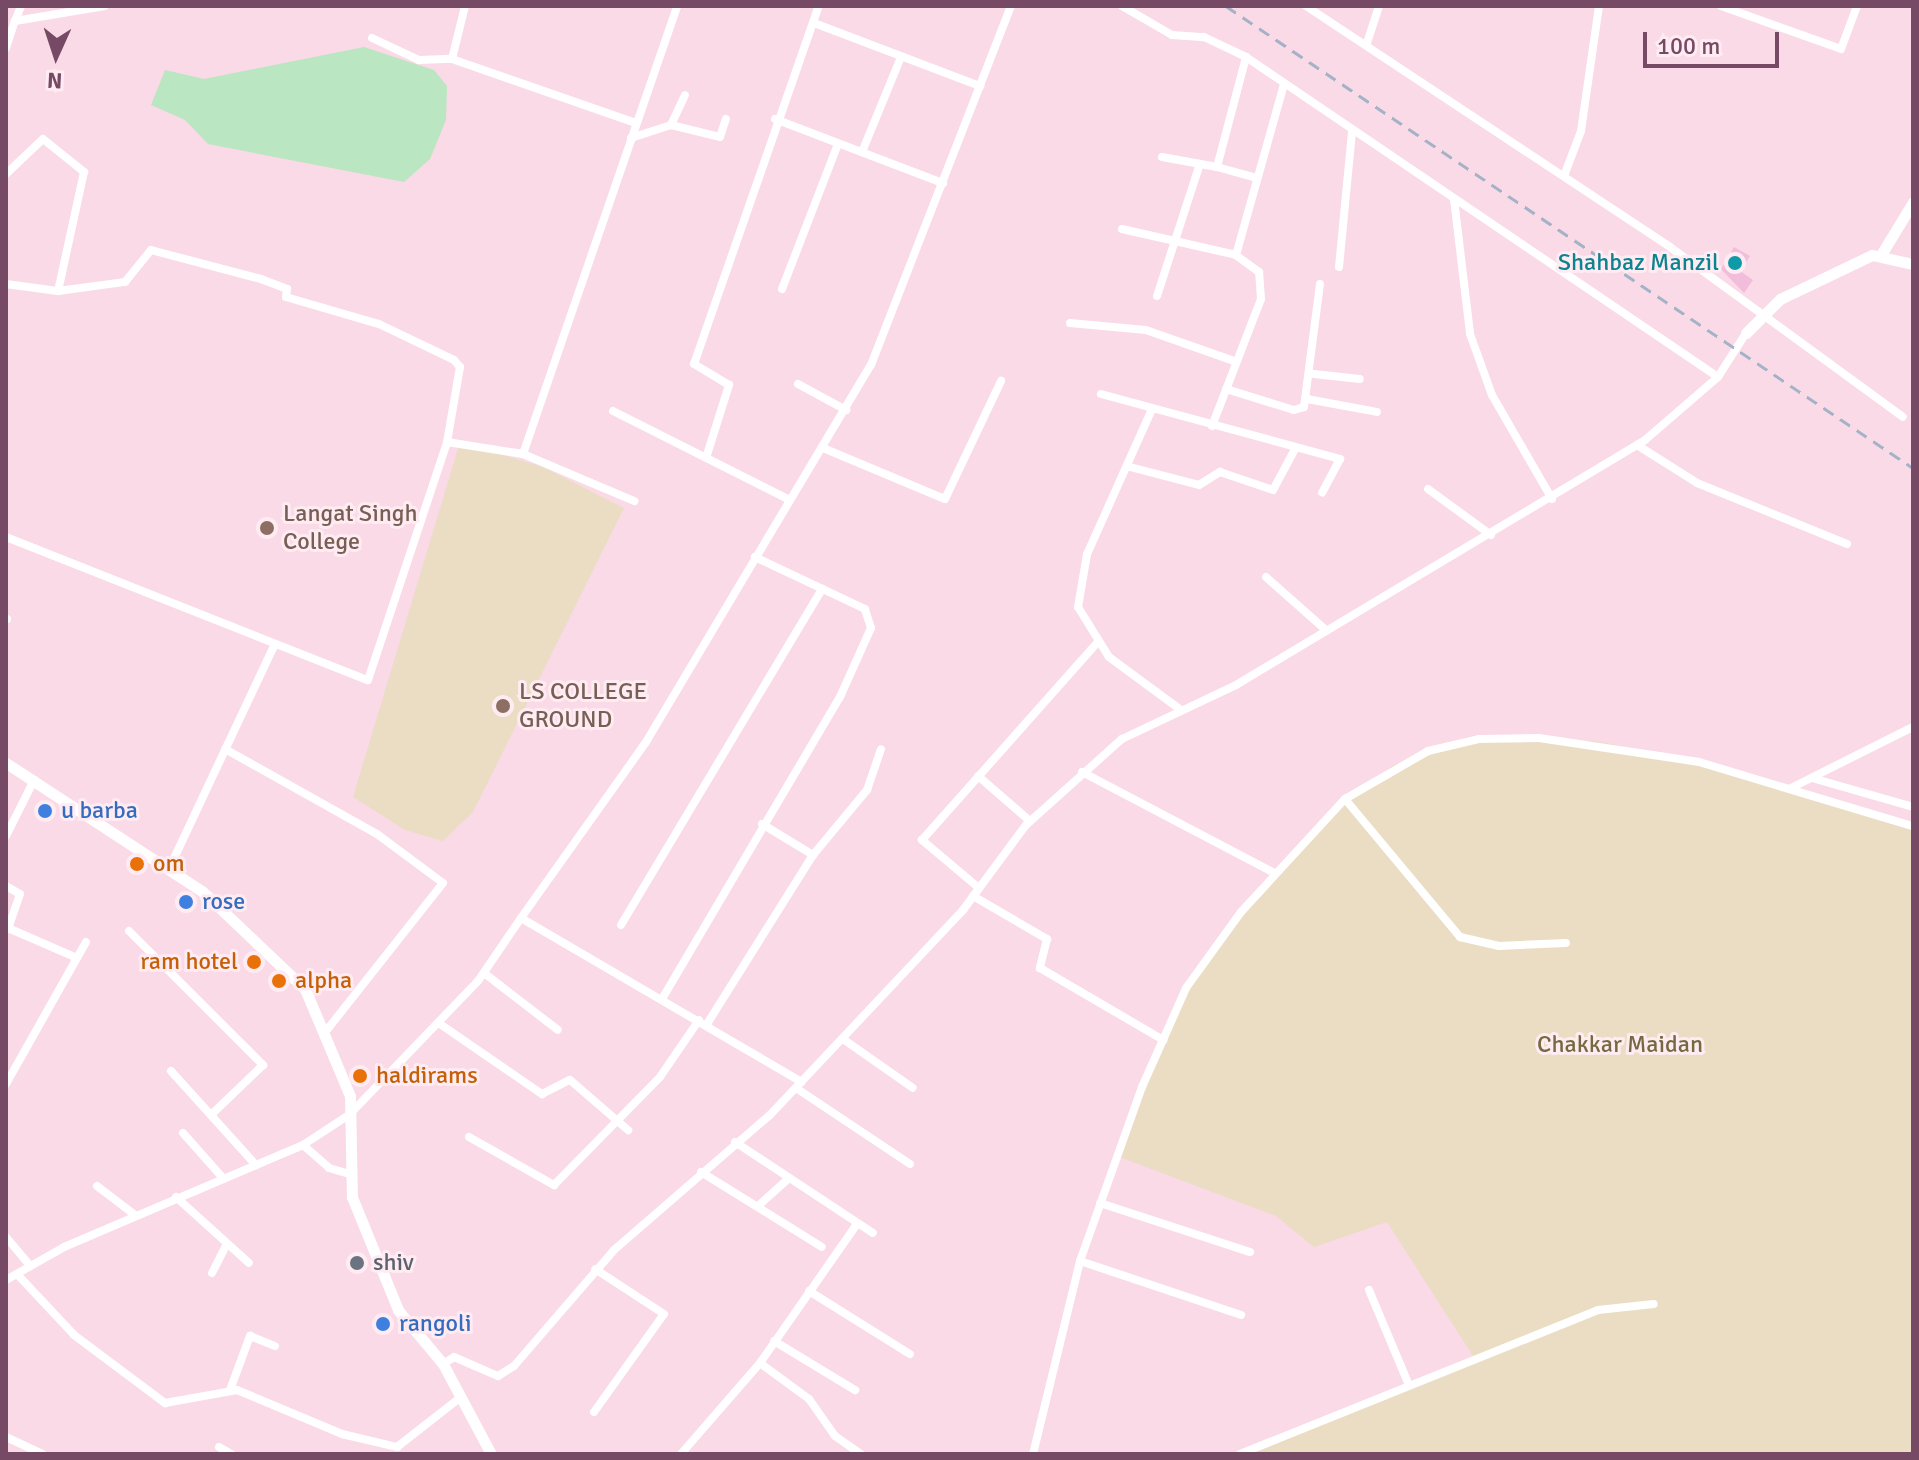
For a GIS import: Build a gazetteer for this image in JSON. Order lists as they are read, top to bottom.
{
  "parks": ["Chakkar Maidan"],
  "places": [
    "Shahbaz Manzil",
    "Langat Singh College",
    "LS COLLEGE GROUND",
    "u barba",
    "om",
    "rose",
    "ram hotel",
    "alpha",
    "haldirams",
    "shiv",
    "rangoli"
  ],
  "scale_bar": "100 m",
  "north": "bottom"
}
